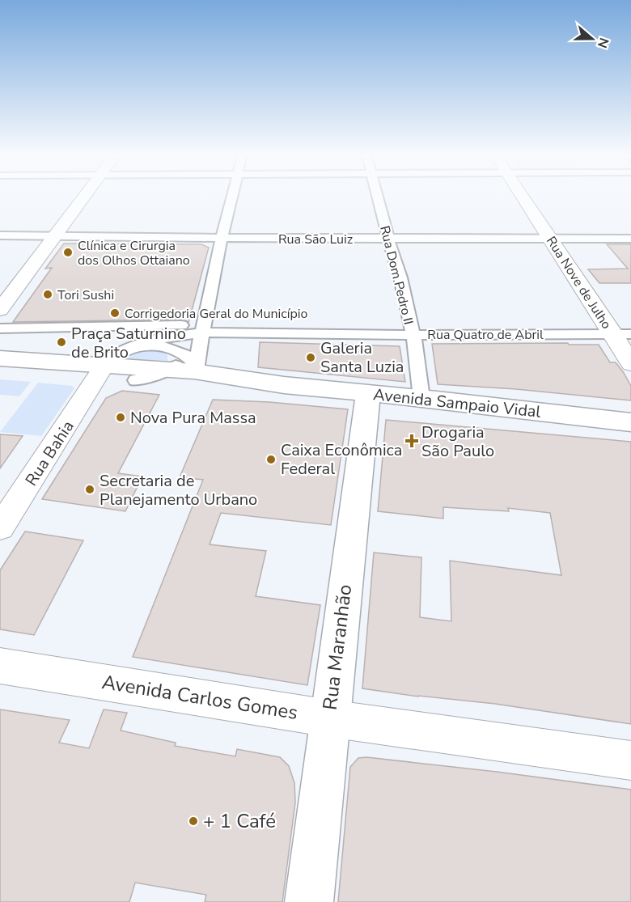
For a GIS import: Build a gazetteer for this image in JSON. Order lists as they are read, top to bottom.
{
  "streets": {
    "main road": ["Avenida Sampaio Vidal", "Rua Maranhão"],
    "street": [
      "Rua São Luiz",
      "Rua Dom Pedro II",
      "Rua Nove de Julho",
      "Rua Quatro de Abril",
      "Rua Bahia",
      "Avenida Carlos Gomes"
    ]
  },
  "crossings": [
    ["Rua São Luiz", "Rua Dom Pedro II"],
    ["Rua São Luiz", "Rua Nove de Julho"],
    ["Rua Dom Pedro II", "Rua Quatro de Abril"],
    ["Rua Dom Pedro II", "Avenida Sampaio Vidal"],
    ["Rua Nove de Julho", "Rua Quatro de Abril"],
    ["Rua Quatro de Abril", "Avenida Sampaio Vidal"],
    ["Rua Quatro de Abril", "Rua Bahia"],
    ["Avenida Sampaio Vidal", "Rua Bahia"],
    ["Avenida Sampaio Vidal", "Rua Maranhão"],
    ["Rua Maranhão", "Avenida Carlos Gomes"]
  ],
  "places": {
    "other": [
      "Clínica e Cirurgia dos Olhos Ottaiano",
      "Tori Sushi",
      "Corrigedoria Geral do Município",
      "Praça Saturnino de Brito",
      "Galeria Santa Luzia",
      "Nova Pura Massa",
      "Caixa Econômica Federal",
      "Secretaria de Planejamento Urbano",
      "+ 1 Café"
    ],
    "health": ["Drogaria São Paulo"]
  },
  "north": "right"
}
